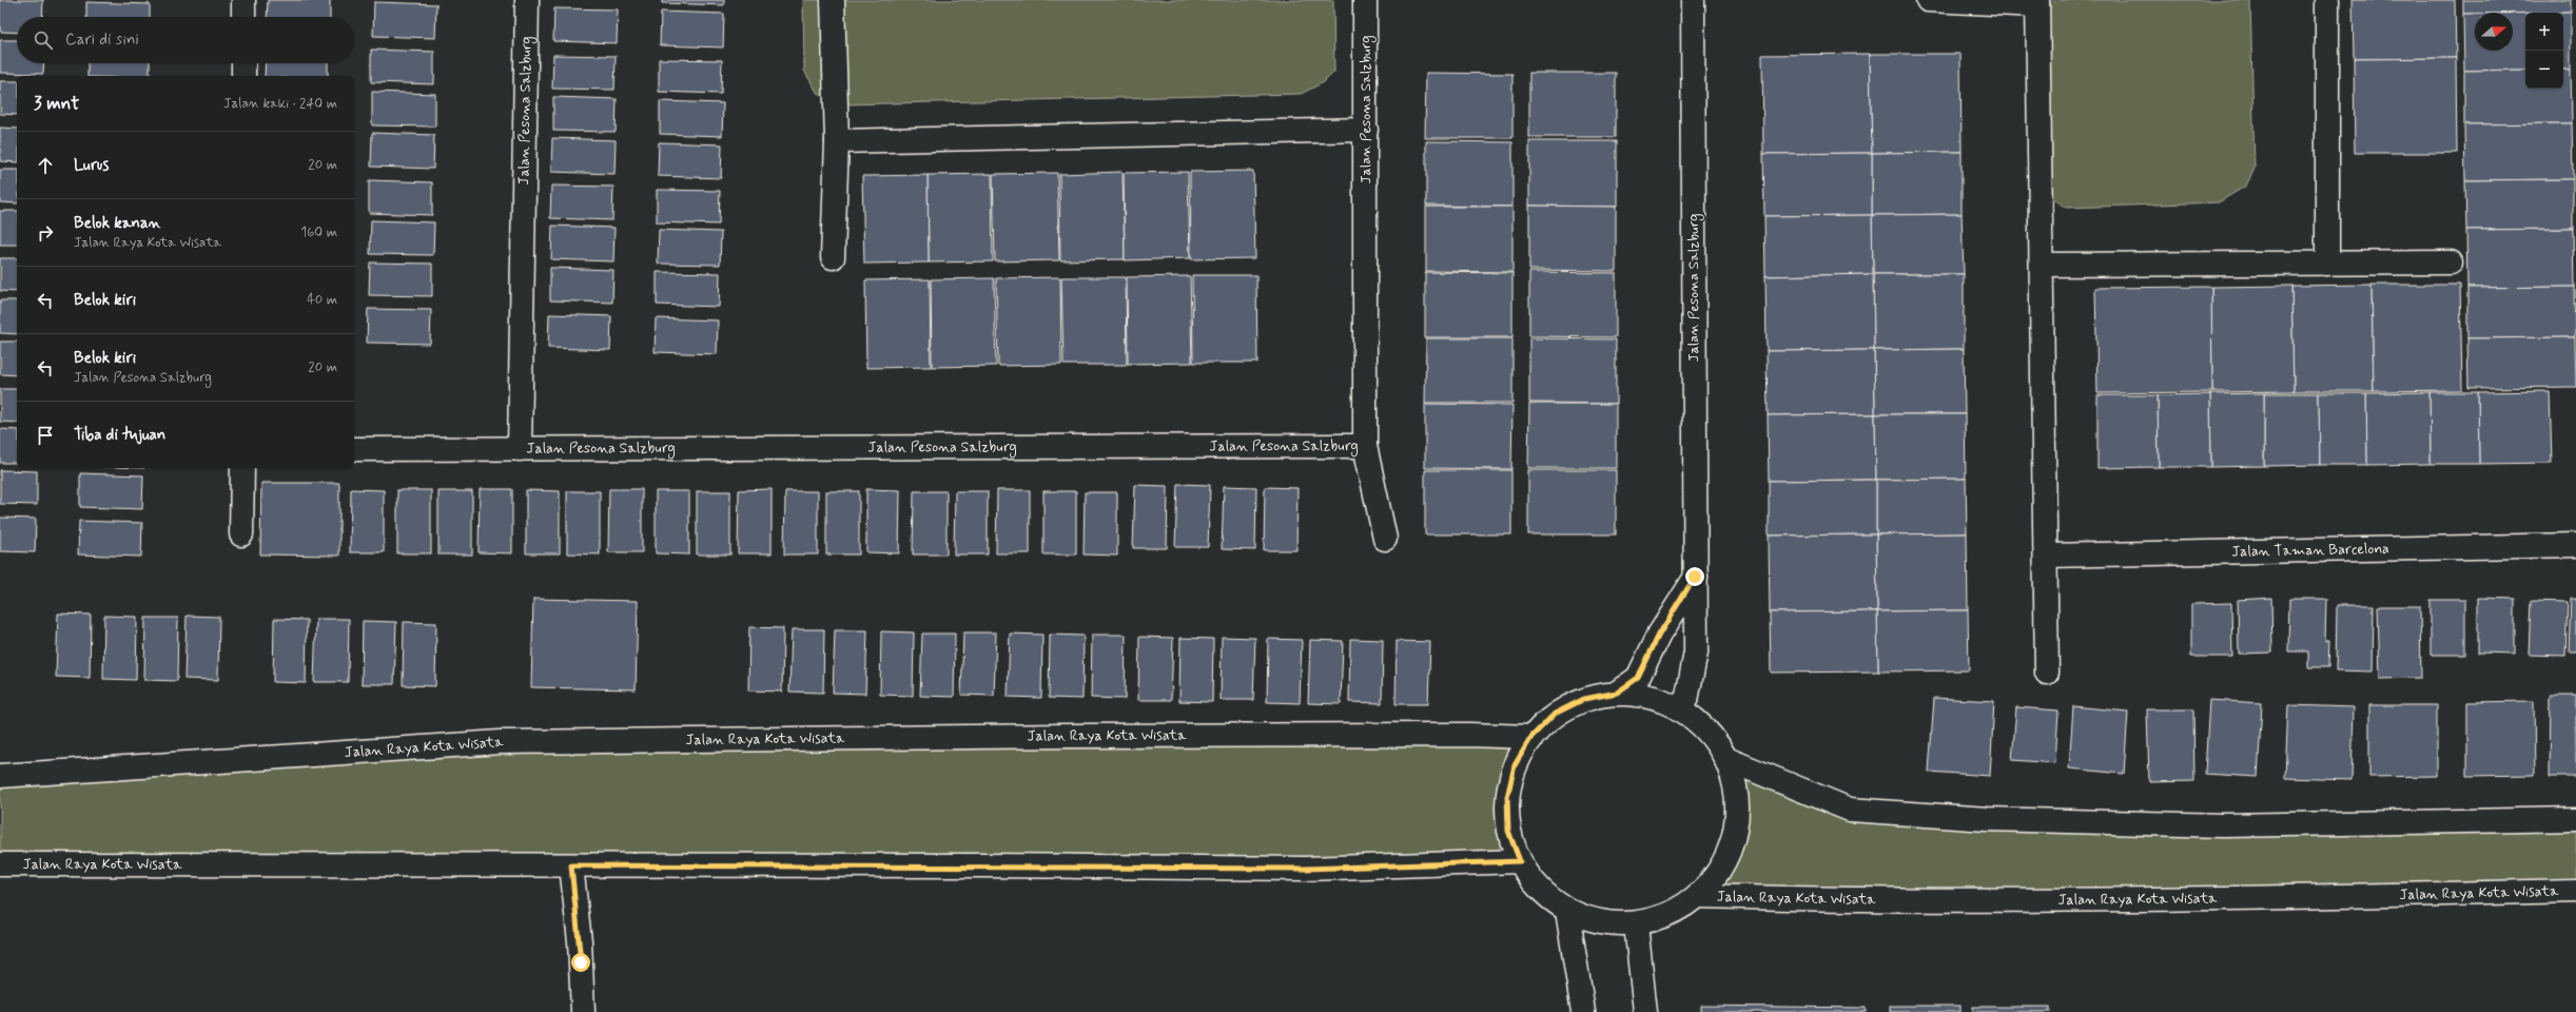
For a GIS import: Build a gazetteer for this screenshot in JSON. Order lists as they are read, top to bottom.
{
  "streets": {
    "street": ["Jalan Pesona Salzburg", "Jalan Taman Barcelona", "Jalan Raya Kota Wisata"]
  },
  "north": "right",
  "page": {
    "map_buttons": ["+", "−"],
    "search": "Cari di sini",
    "heading": ["3 mnt", "Jalan kaki · 240 m"],
    "list": [
      ["Lurus", "20 m"],
      ["Belok kanan", "Jalan Raya Kota Wisata", "160 m"],
      ["Belok kiri", "40 m"],
      ["Belok kiri", "Jalan Pesona Salzburg", "20 m"],
      "Tiba di tujuan"
    ]
  }
}
